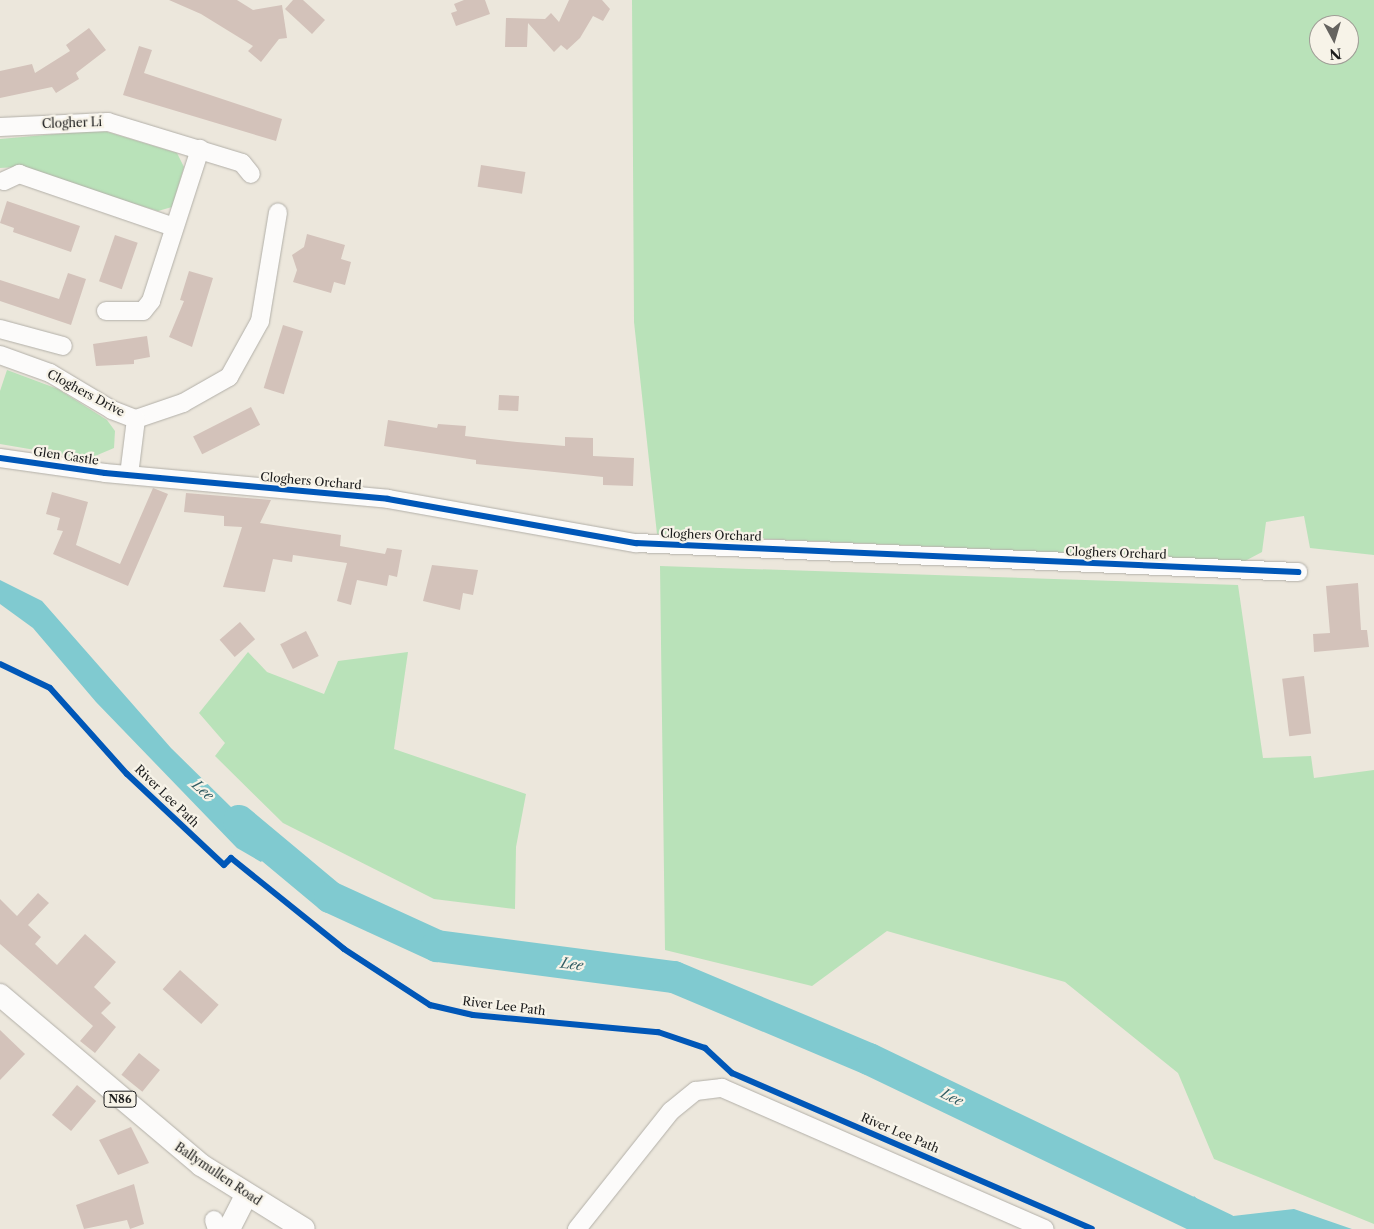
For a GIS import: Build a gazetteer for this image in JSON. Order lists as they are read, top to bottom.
{
  "streets": {
    "main road": ["N86", "Ballymullen Road"],
    "street": [
      "Clogher Lí",
      "Cloghers Drive",
      "Glen Castle",
      "Cloghers Orchard"
    ],
    "cycle path": ["River Lee Path"]
  },
  "crossings": [
    ["Glen Castle", "Cloghers Orchard"]
  ],
  "water": ["Lee"],
  "north": "bottom"
}
